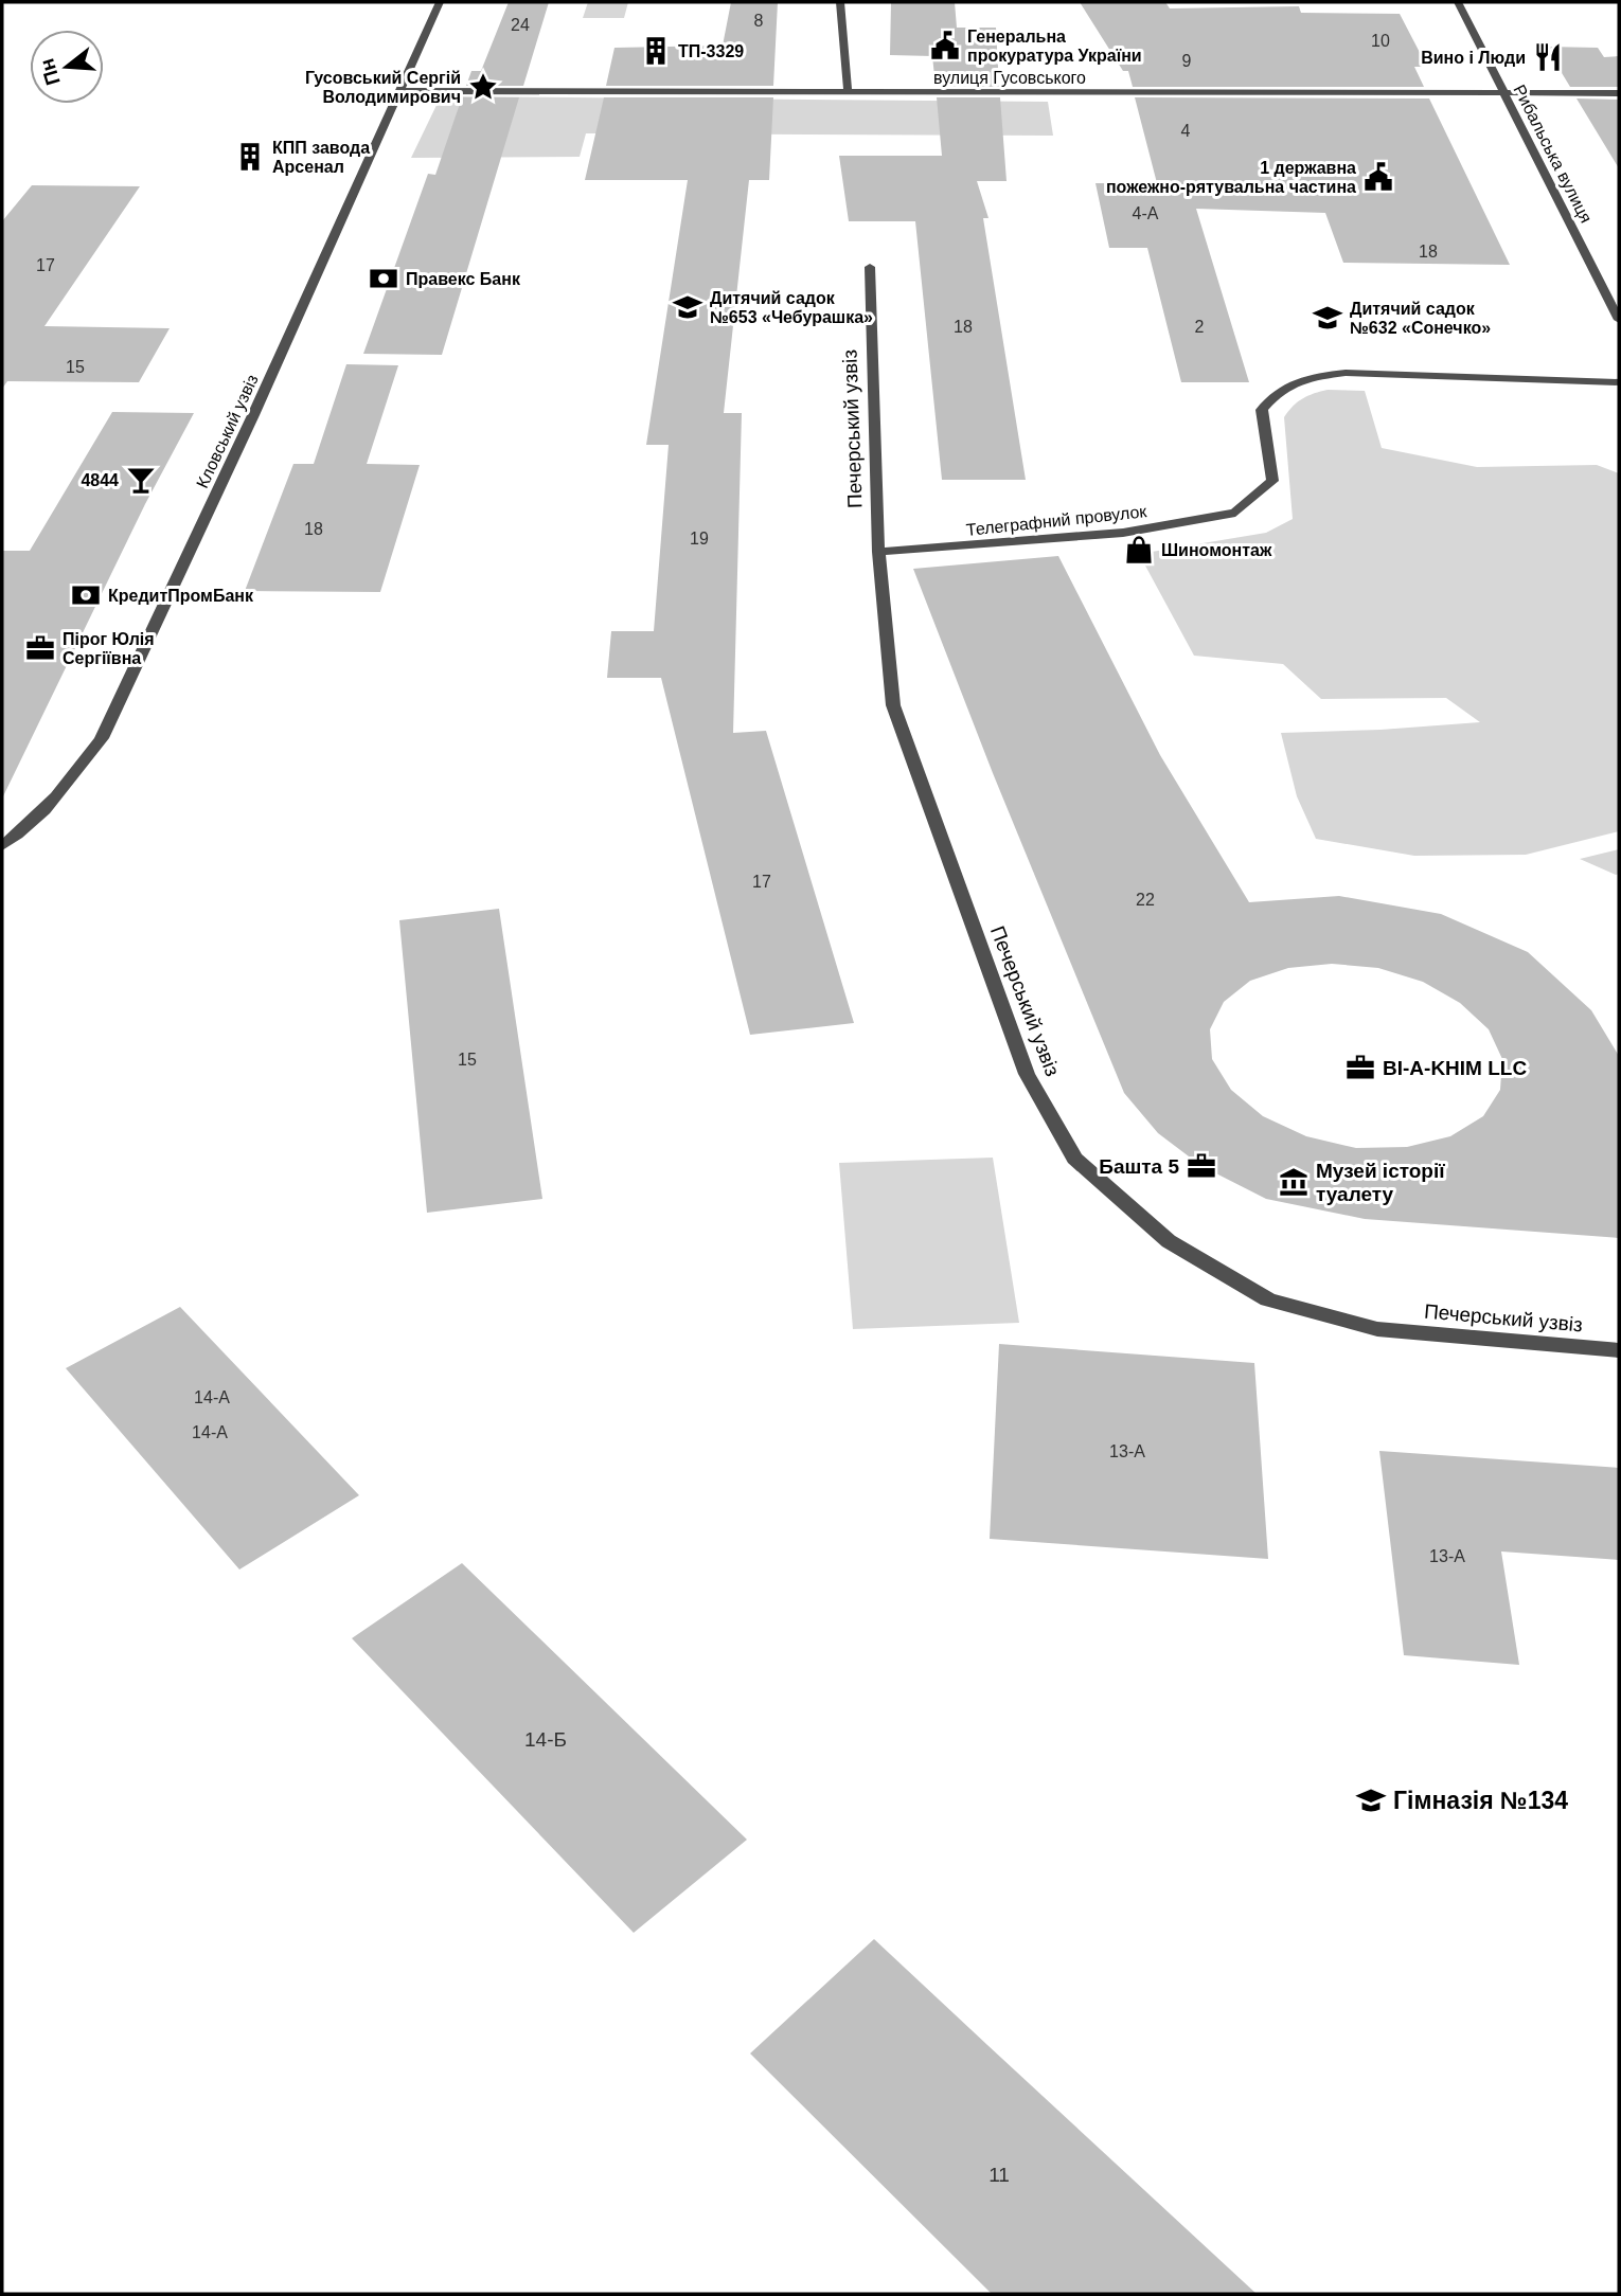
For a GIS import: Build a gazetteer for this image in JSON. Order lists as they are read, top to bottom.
{
  "streets": {
    "street": [
      "вулиця Гусовського",
      "Рибальська вулиця",
      "Печерський узвіз",
      "Кловський узвіз",
      "Телеграфний провулок"
    ]
  },
  "crossings": [
    ["вулиця Гусовського", "Рибальська вулиця"],
    ["вулиця Гусовського", "Кловський узвіз"],
    ["Печерський узвіз", "Телеграфний провулок"]
  ],
  "places": {
    "public building": ["Генеральна прокуратура України", "1 державна пожежно-рятувальна частина"],
    "building": ["ТП-3329", "КПП завода Арсенал"],
    "restaurant": ["Вино і Люди"],
    "place": ["Гусовський Сергій Володимирович"],
    "bank": ["Правекс Банк", "КредитПромБанк"],
    "school or university": ["Дитячий садок №653 «Чебурашка»", "Дитячий садок №632 «Сонечко»", "Гімназія №134"],
    "bar": ["4844"],
    "shop": ["Шиномонтаж"],
    "office": ["Пірог Юлія Сергіївна", "BI-A-KHIM LLC", "Башта 5"],
    "museum": ["Музей історії туалету"]
  },
  "house_numbers": [
    "8",
    "24",
    "10",
    "9",
    "4",
    "4-А",
    "18",
    "17",
    "18",
    "2",
    "15",
    "18",
    "19",
    "17",
    "22",
    "15",
    "14-А",
    "14-А",
    "13-А",
    "13-А",
    "14-Б",
    "11"
  ],
  "north": "left"
}
